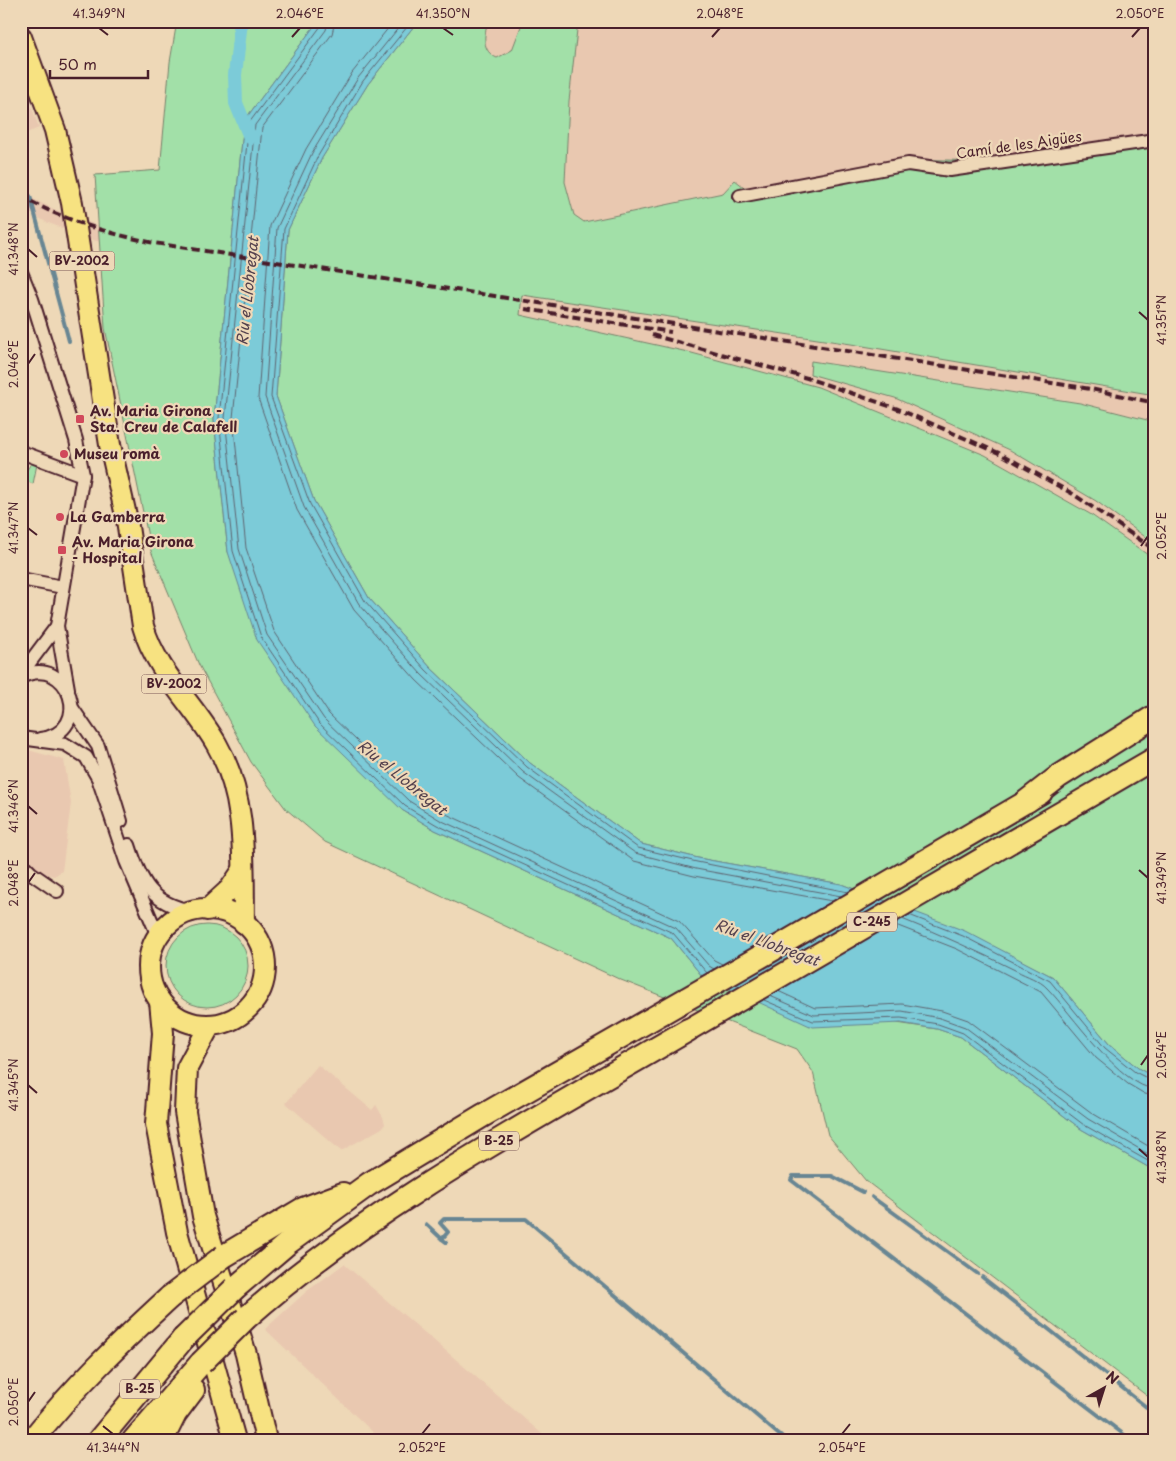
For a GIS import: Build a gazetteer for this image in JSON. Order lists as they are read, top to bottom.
{
  "streets": {
    "highway": ["C-245", "B-25"],
    "main road": ["BV-2002"],
    "street": ["Camí de les Aigües"]
  },
  "crossings": [
    ["C-245", "B-25"]
  ],
  "water": ["Riu el Llobregat"],
  "places": {
    "transit": ["Av. Maria Girona - Sta. Creu de Calafell", "Av. Maria Girona - Hospital"],
    "other": ["Museu romà", "La Gamberra"]
  },
  "scale_bar": "50 m",
  "north": "top right",
  "coordinates": [
    "41.349°N",
    "2.046°E",
    "41.350°N",
    "2.048°E",
    "2.050°E",
    "41.348°N",
    "41.351°N",
    "41.347°N",
    "2.052°E",
    "41.346°N",
    "2.054°E",
    "41.345°N",
    "41.344°N"
  ]
}
